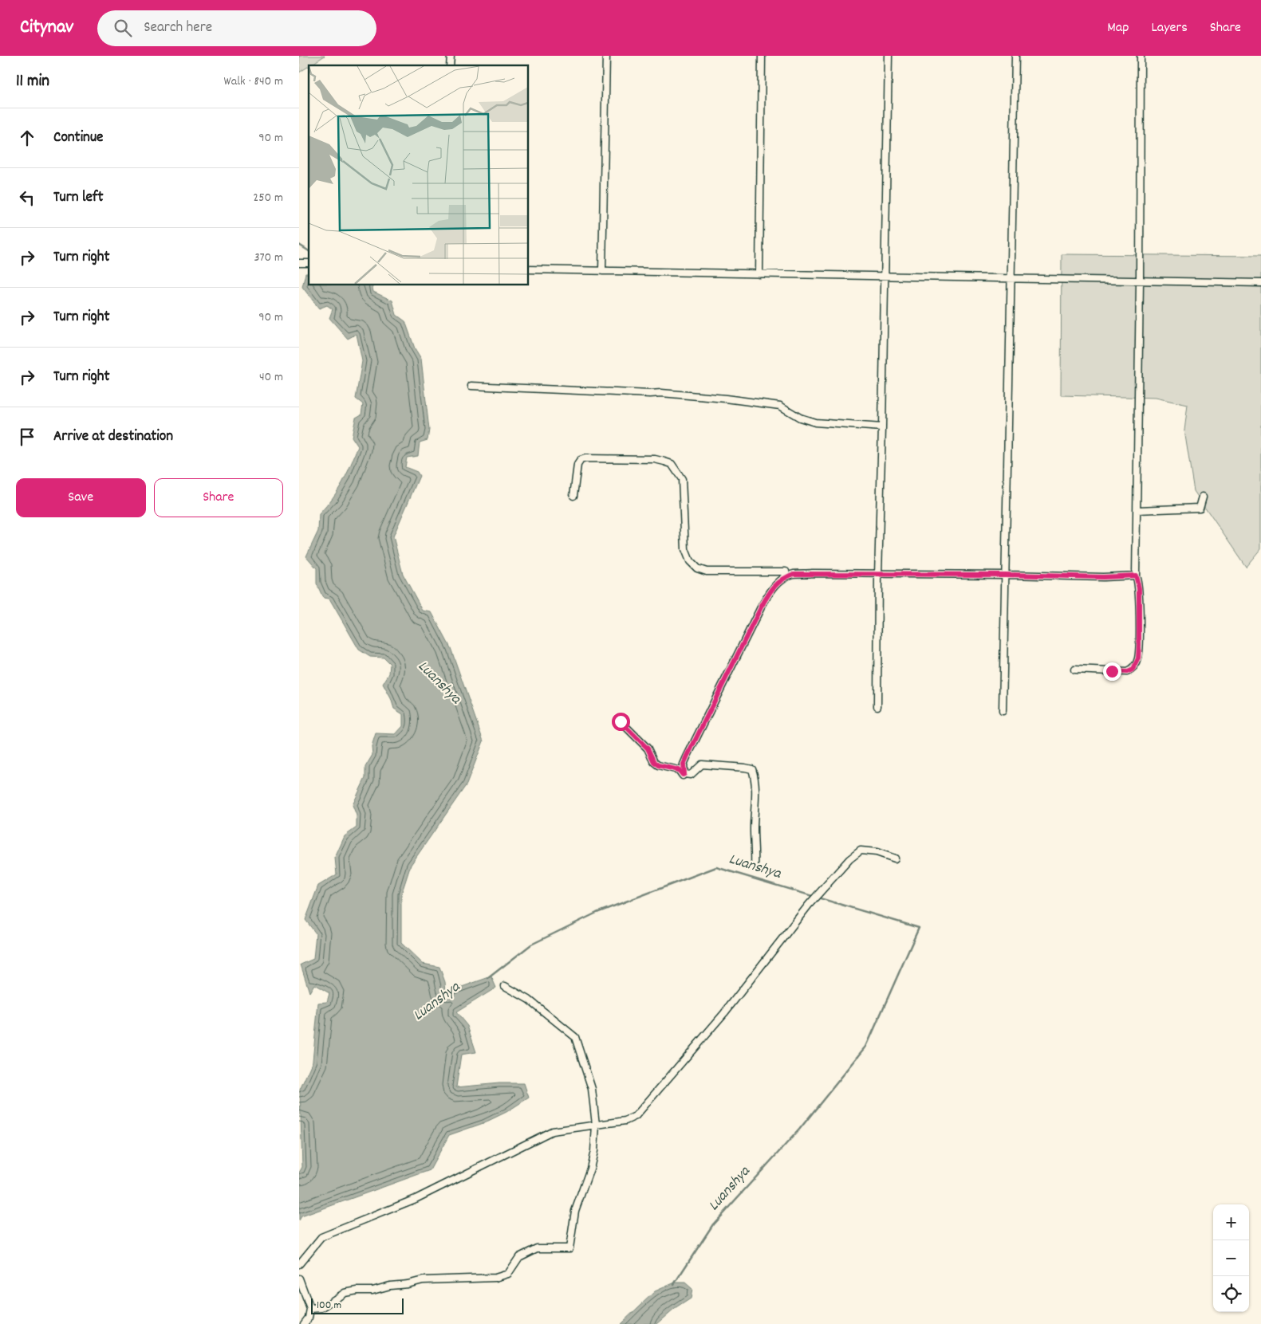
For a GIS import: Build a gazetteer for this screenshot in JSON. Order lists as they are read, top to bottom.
{
  "water": ["Luanshya"],
  "scale_bar": "100 m",
  "page": {
    "header": "Citynav",
    "search": "Search here",
    "nav": ["Map", "Layers", "Share"],
    "heading": ["11 min", "Walk · 840 m"],
    "list": [
      ["Continue", "90 m"],
      ["Turn left", "250 m"],
      ["Turn right", "370 m"],
      ["Turn right", "90 m"],
      ["Turn right", "40 m"],
      "Arrive at destination"
    ],
    "buttons": ["Save", "Share"],
    "map_buttons": ["+", "−"],
    "scale": "100 m"
  }
}
